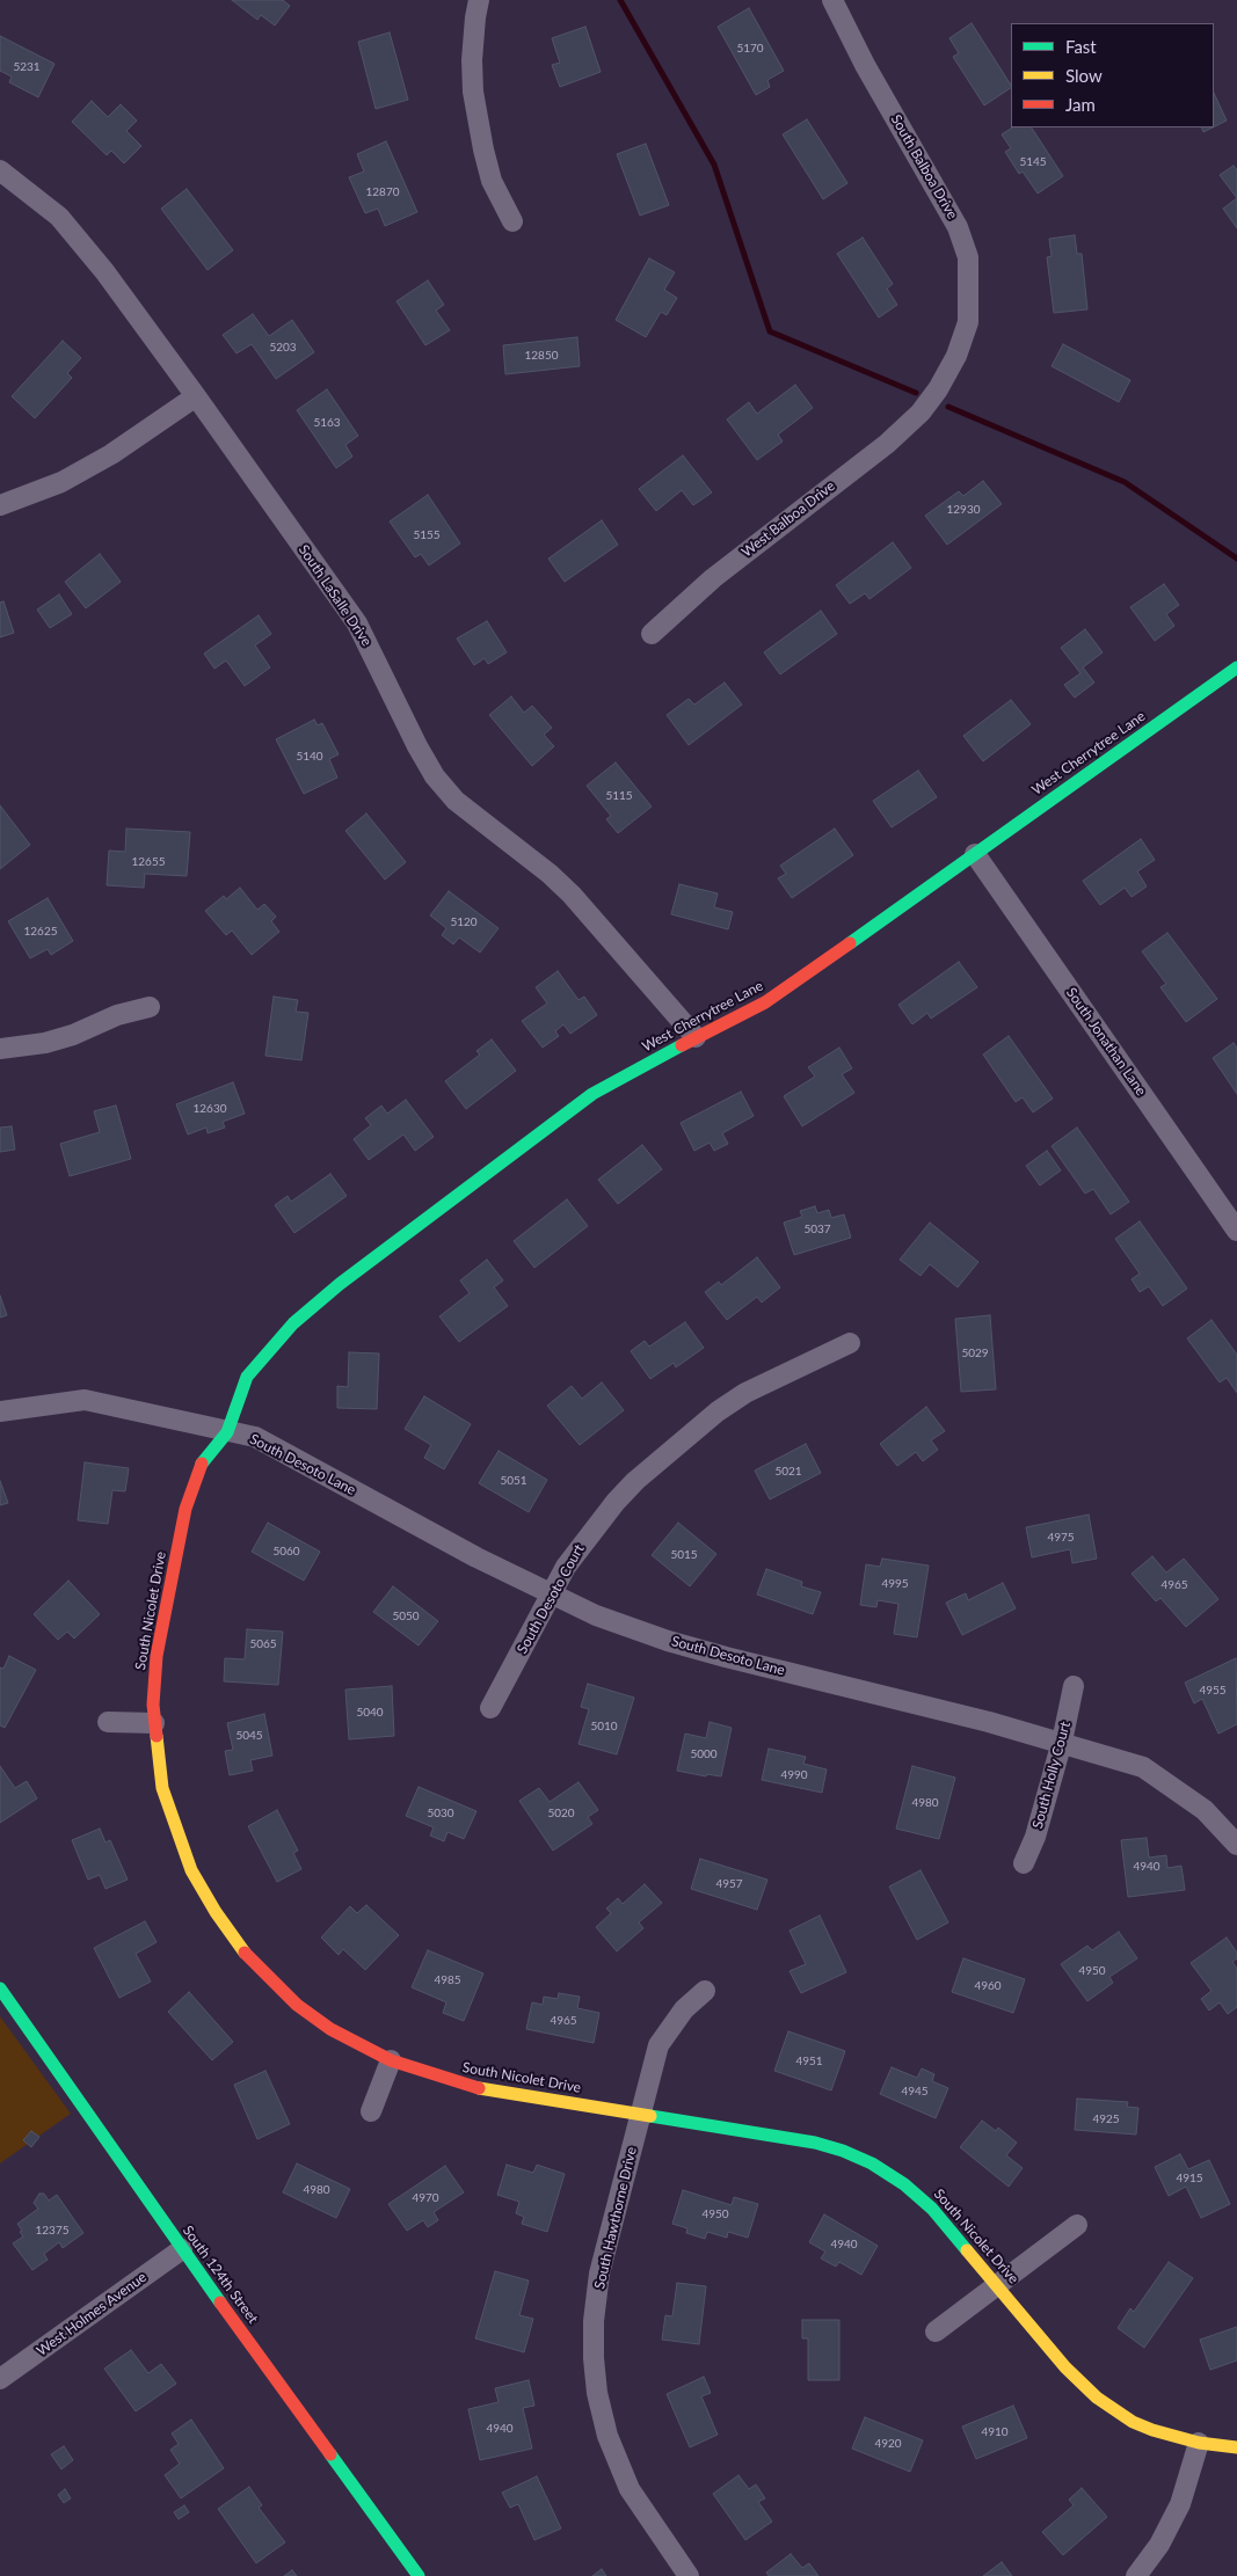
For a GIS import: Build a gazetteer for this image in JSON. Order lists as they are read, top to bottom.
{
  "streets": {
    "street": [
      "South Balboa Drive",
      "West Balboa Drive",
      "South LaSalle Drive",
      "West Cherrytree Lane",
      "South Jonathan Lane",
      "South Desoto Lane",
      "South Desoto Court",
      "South Nicolet Drive",
      "South Holly Court",
      "South Hawthorne Drive",
      "South 124th Street",
      "West Holmes Avenue"
    ]
  },
  "crossings": [
    ["South Balboa Drive", "West Balboa Drive"],
    ["South LaSalle Drive", "West Cherrytree Lane"],
    ["West Cherrytree Lane", "South Jonathan Lane"],
    ["West Cherrytree Lane", "South Desoto Lane"],
    ["West Cherrytree Lane", "South Nicolet Drive"],
    ["South Desoto Lane", "South Desoto Court"],
    ["South Desoto Lane", "South Nicolet Drive"],
    ["South Desoto Lane", "South Holly Court"],
    ["South Nicolet Drive", "South Hawthorne Drive"],
    ["South 124th Street", "West Holmes Avenue"]
  ],
  "house_numbers": [
    "5170",
    "5231",
    "5145",
    "12870",
    "5203",
    "12850",
    "5163",
    "12930",
    "5155",
    "5140",
    "5115",
    "12655",
    "5120",
    "12625",
    "12630",
    "5037",
    "5029",
    "5021",
    "5051",
    "4975",
    "5060",
    "5015",
    "4995",
    "4965",
    "5050",
    "5065",
    "4955",
    "5040",
    "5010",
    "5045",
    "5000",
    "4990",
    "4980",
    "5030",
    "5020",
    "4940",
    "4957",
    "4950",
    "4985",
    "4960",
    "4965",
    "4951",
    "4945",
    "4925",
    "4915",
    "4980",
    "4970",
    "4950",
    "12375",
    "4940",
    "4940",
    "4910",
    "4920"
  ],
  "legend": ["Fast", "Slow", "Jam"]
}
